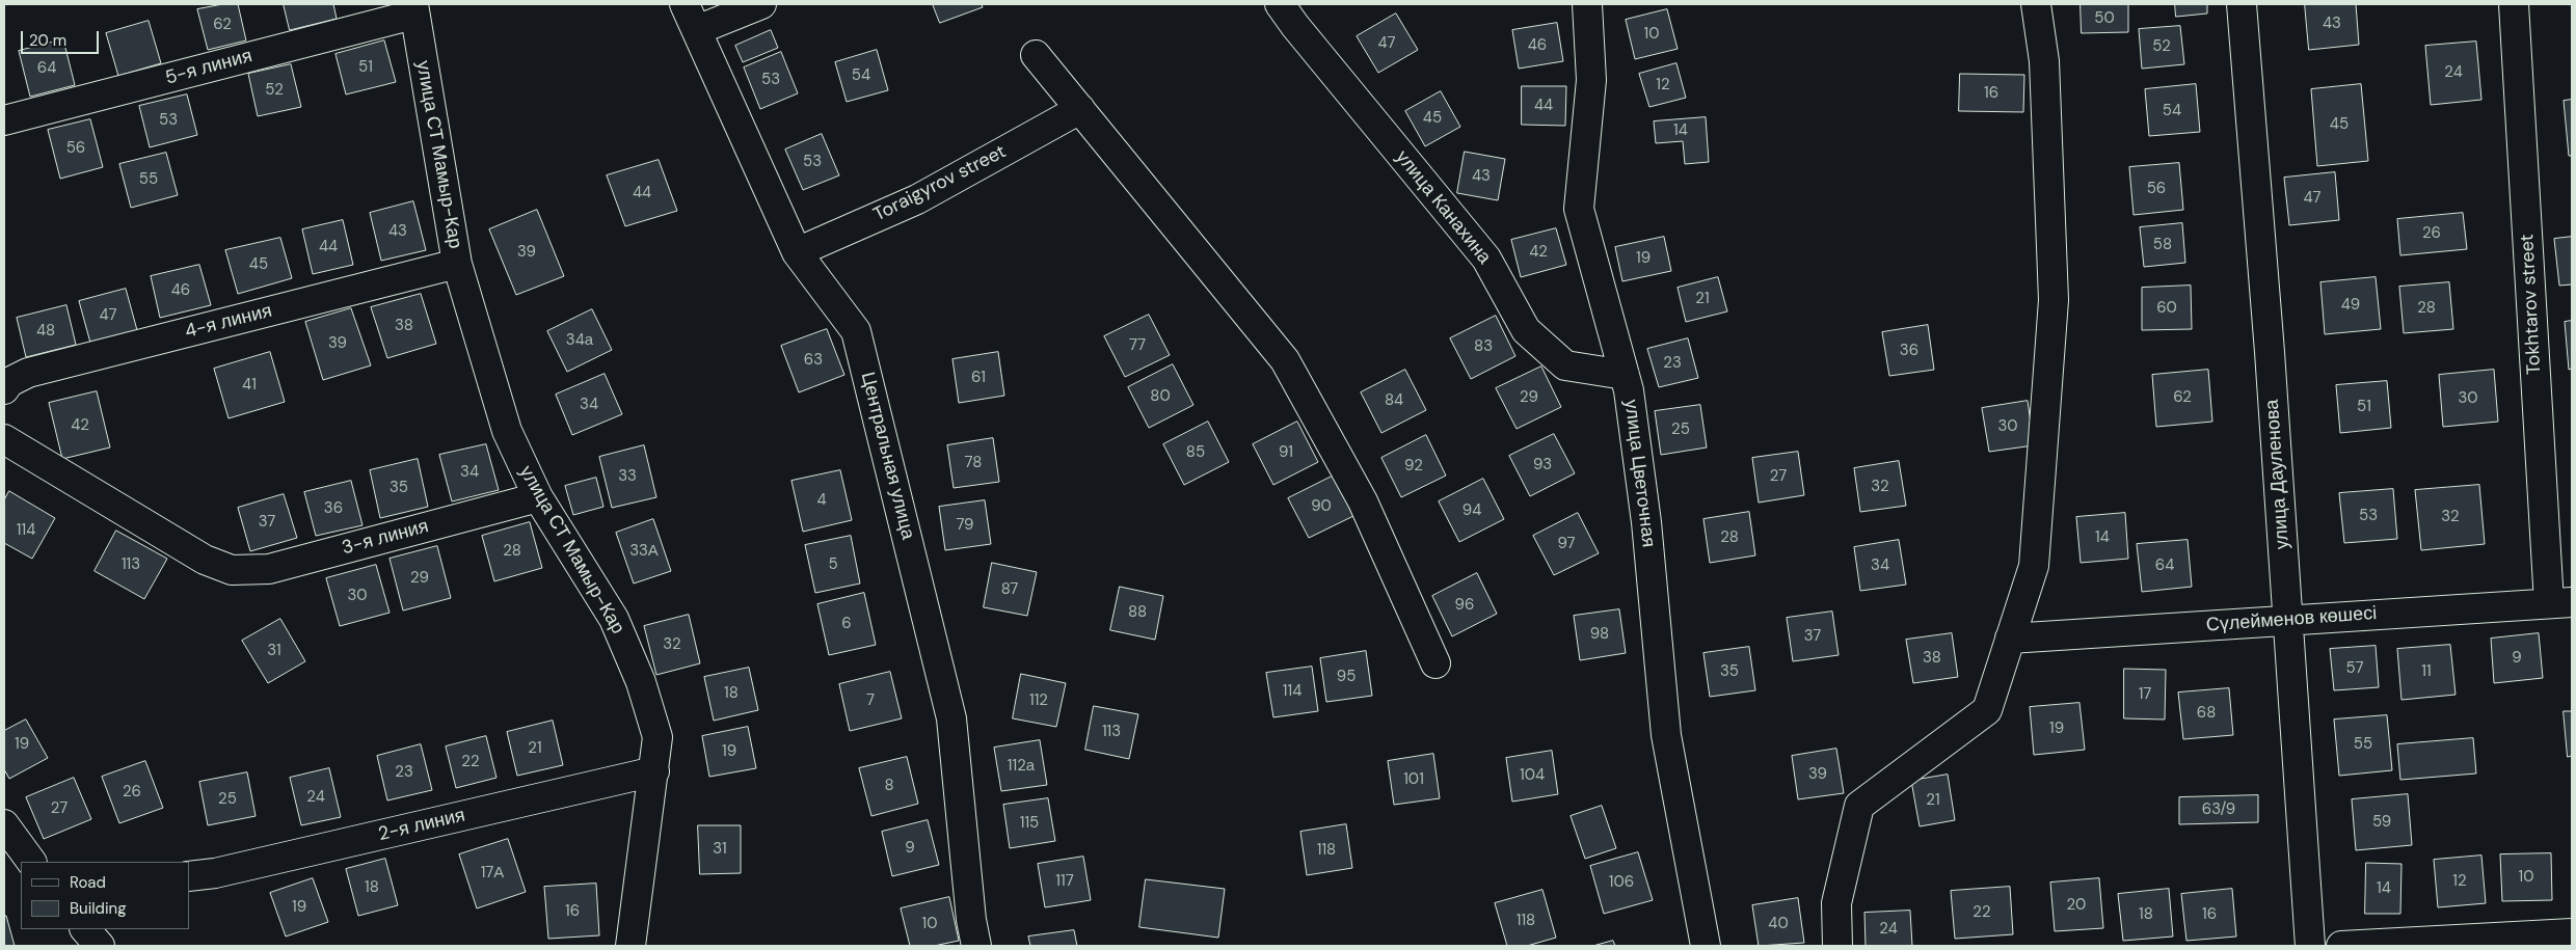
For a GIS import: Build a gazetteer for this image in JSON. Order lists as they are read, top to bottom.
{
  "streets": {
    "street": [
      "5-я линия",
      "улица СТ Мамыр-Кар",
      "Toraigyrov street",
      "улица Канахина",
      "Tokhtarov street",
      "4-я линия",
      "Центральная улица",
      "улица Цветочная",
      "улица Дауленова",
      "3-я линия",
      "Сүлейменов көшесі",
      "2-я линия"
    ]
  },
  "crossings": [
    ["5-я линия", "улица СТ Мамыр-Кар"],
    ["улица СТ Мамыр-Кар", "4-я линия"],
    ["улица СТ Мамыр-Кар", "3-я линия"],
    ["улица СТ Мамыр-Кар", "2-я линия"],
    ["Toraigyrov street", "Центральная улица"],
    ["улица Канахина", "улица Цветочная"],
    ["Tokhtarov street", "Сүлейменов көшесі"],
    ["улица Дауленова", "Сүлейменов көшесі"]
  ],
  "house_numbers": [
    "50",
    "43",
    "62",
    "10",
    "47",
    "46",
    "52",
    "51",
    "64",
    "24",
    "54",
    "53",
    "12",
    "52",
    "16",
    "44",
    "54",
    "45",
    "53",
    "45",
    "14",
    "56",
    "53",
    "43",
    "55",
    "56",
    "44",
    "47",
    "43",
    "26",
    "58",
    "44",
    "39",
    "42",
    "19",
    "45",
    "46",
    "21",
    "49",
    "60",
    "28",
    "47",
    "38",
    "48",
    "34а",
    "39",
    "77",
    "83",
    "36",
    "63",
    "23",
    "61",
    "41",
    "80",
    "29",
    "62",
    "30",
    "84",
    "34",
    "51",
    "42",
    "30",
    "25",
    "85",
    "91",
    "78",
    "93",
    "92",
    "34",
    "33",
    "27",
    "32",
    "35",
    "4",
    "90",
    "36",
    "94",
    "53",
    "32",
    "37",
    "79",
    "114",
    "28",
    "14",
    "97",
    "28",
    "33А",
    "113",
    "5",
    "34",
    "64",
    "29",
    "87",
    "30",
    "96",
    "88",
    "6",
    "98",
    "37",
    "32",
    "31",
    "38",
    "9",
    "57",
    "35",
    "11",
    "95",
    "114",
    "18",
    "17",
    "7",
    "112",
    "68",
    "19",
    "113",
    "19",
    "55",
    "21",
    "19",
    "22",
    "112а",
    "23",
    "39",
    "104",
    "101",
    "8",
    "26",
    "24",
    "25",
    "21",
    "27",
    "63/9",
    "59",
    "115",
    "9",
    "31",
    "118",
    "17А",
    "10",
    "117",
    "12",
    "106",
    "18",
    "14",
    "20",
    "19",
    "16",
    "22",
    "18",
    "16",
    "118",
    "10",
    "40",
    "24"
  ],
  "legend": ["Road", "Building"],
  "scale_bar": "20 m"
}
